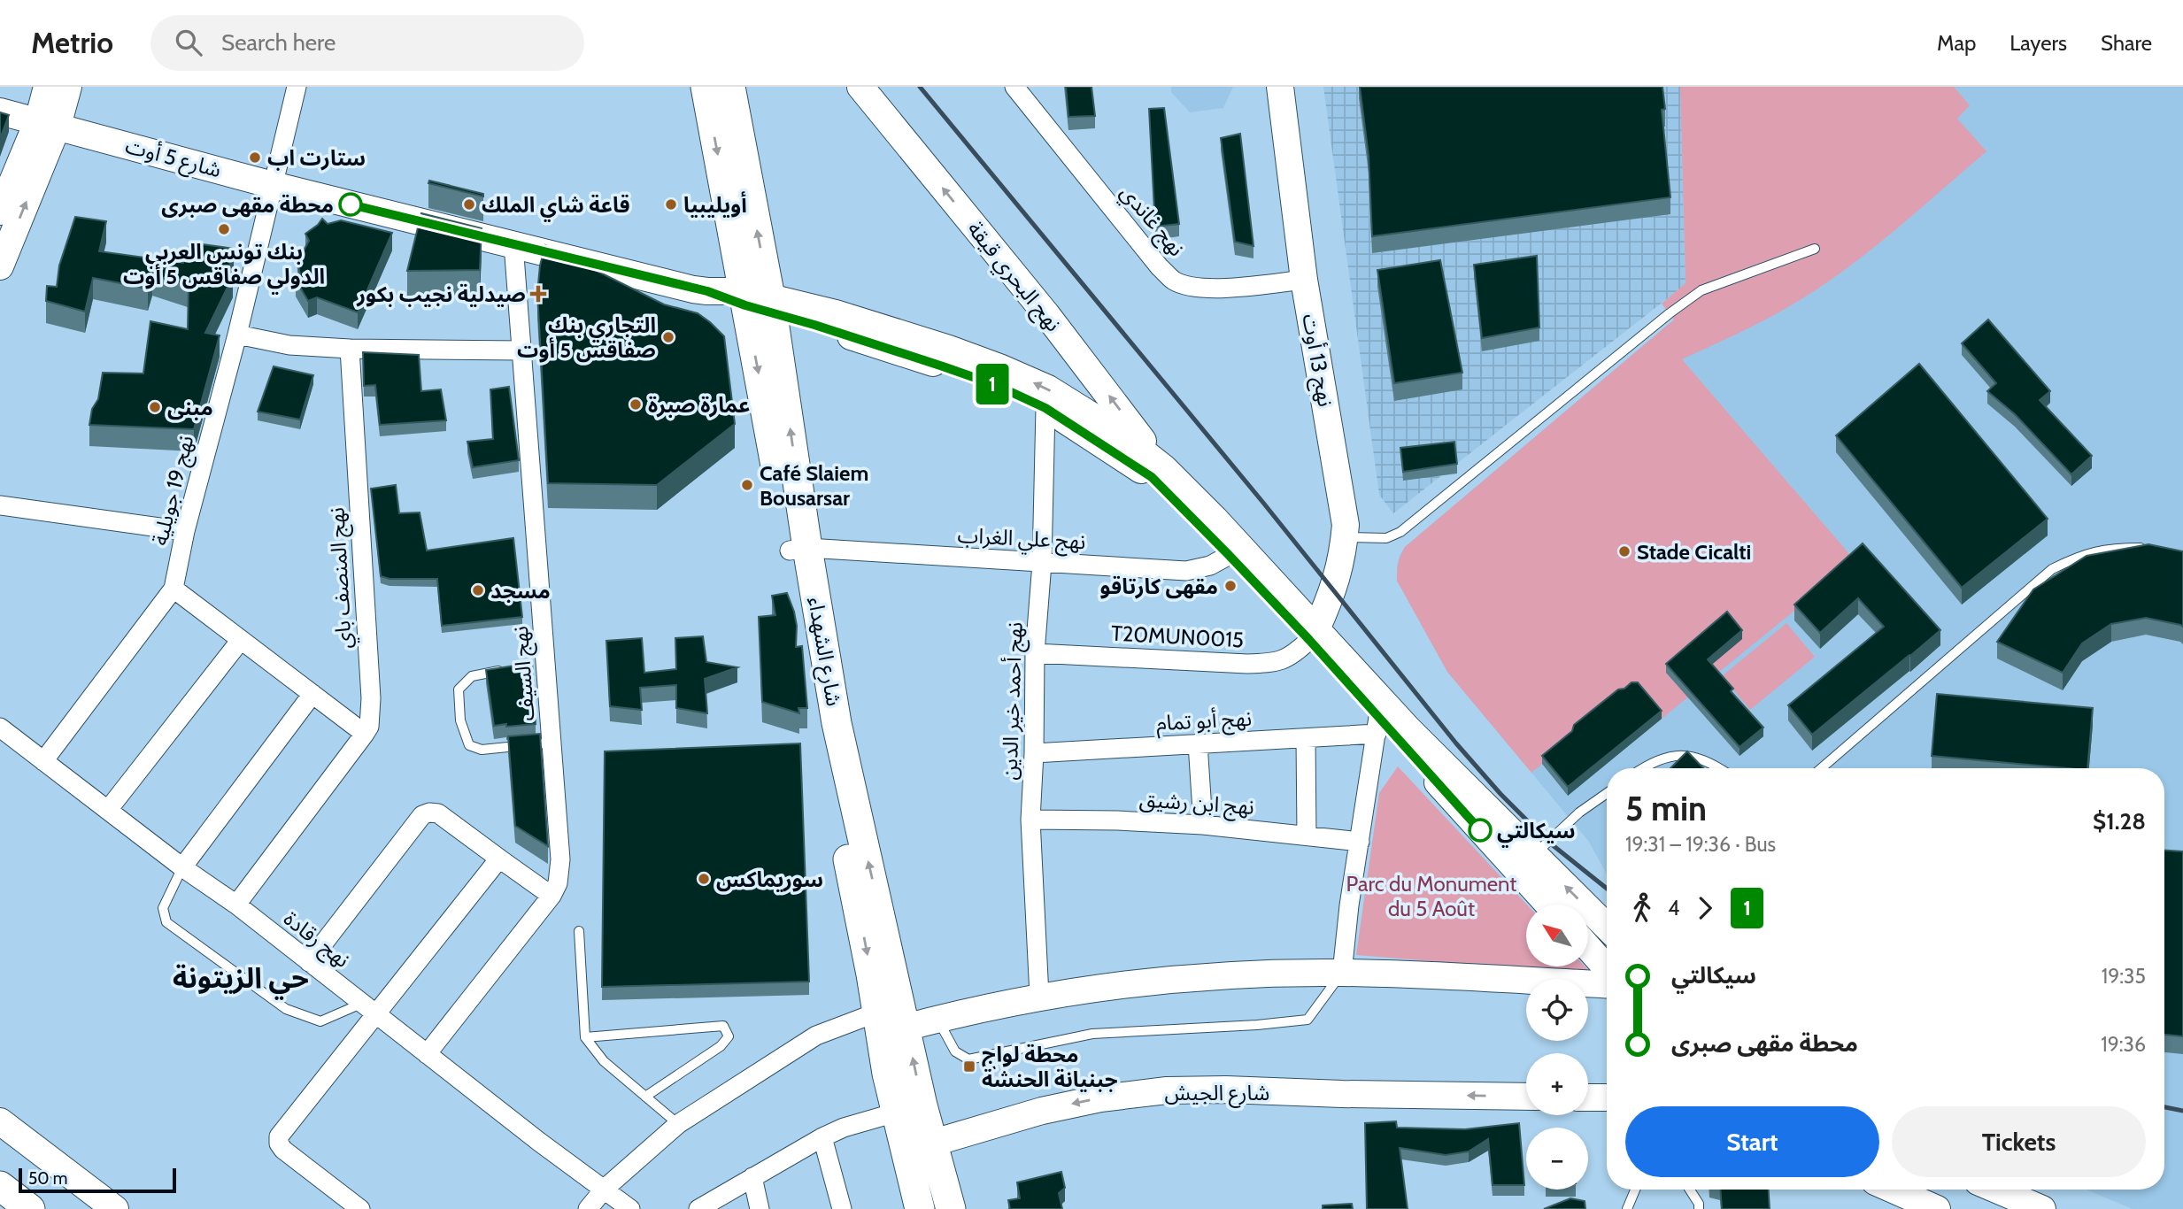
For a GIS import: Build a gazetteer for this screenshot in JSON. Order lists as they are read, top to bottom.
{
  "streets": {
    "main road": [
      "شارع 5 أوت",
      "نهج البحري قيقة",
      "نهج 13 أوت",
      "شارع الشهداء",
      "شارع الجيش"
    ],
    "street": [
      "نهج غاندي",
      "نهج 19 جويلية",
      "نهج علي الغراب",
      "نهج المنصف باي",
      "T20MUN0015",
      "نهج السيف",
      "نهج أحمد خير الدين",
      "نهج أبو تمام",
      "نهج ابن رشيق",
      "نهج رقادة"
    ]
  },
  "crossings": [
    ["شارع 5 أوت", "نهج البحري قيقة"],
    ["شارع 5 أوت", "نهج 13 أوت"],
    ["شارع 5 أوت", "نهج 19 جويلية"],
    ["شارع 5 أوت", "نهج علي الغراب"],
    ["شارع 5 أوت", "T20MUN0015"],
    ["شارع 5 أوت", "شارع الشهداء"],
    ["شارع 5 أوت", "نهج السيف"],
    ["شارع 5 أوت", "نهج أحمد خير الدين"],
    ["شارع 5 أوت", "نهج أبو تمام"],
    ["نهج غاندي", "نهج 13 أوت"],
    ["نهج 13 أوت", "T20MUN0015"],
    ["نهج 19 جويلية", "نهج رقادة"],
    ["نهج علي الغراب", "شارع الشهداء"],
    ["نهج علي الغراب", "نهج أحمد خير الدين"],
    ["T20MUN0015", "نهج أحمد خير الدين"],
    ["شارع الشهداء", "شارع الجيش"],
    ["نهج السيف", "نهج رقادة"],
    ["نهج أحمد خير الدين", "نهج أبو تمام"],
    ["نهج أحمد خير الدين", "نهج ابن رشيق"]
  ],
  "one_way": ["نهج البحري قيقة"],
  "districts": ["حي الزيتونة"],
  "parks": ["Parc du Monument du 5 Août"],
  "places": {
    "other": [
      "ستارت اب",
      "محطة مقهى صبرى",
      "قاعة شاي الملك",
      "أويليبيا",
      "بنك تونس العربي الدولي صفاقس 5 أوت",
      "التجاري بنك صفاقس 5 أوت",
      "عمارة صبرة",
      "مبنى",
      "Café Slaiem Bousarsar",
      "Stade Cicalti",
      "مقهى كارتاقو",
      "مسجد",
      "سيكالتي",
      "سوريماكس"
    ],
    "health": ["صيدلية نجيب بكور"],
    "transit": ["محطة لواج جبنيانة الحنشة"]
  },
  "lines": ["bus line 1"],
  "scale_bar": "50 m",
  "north": "top left",
  "page": {
    "header": "Metrio",
    "search": "Search here",
    "nav": ["Map", "Layers", "Share"],
    "on_map": "1",
    "heading": ["5 min", "19:31 – 19:36 · Bus", "$1.28"],
    "legs": ["4", "1"],
    "map_buttons": ["+", "−"],
    "list": [
      {
        "name": "سيكالتي",
        "value": "19:35"
      },
      {
        "name": "محطة مقهى صبرى",
        "value": "19:36"
      }
    ],
    "buttons": ["Start", "Tickets"],
    "scale": "50 m"
  }
}
